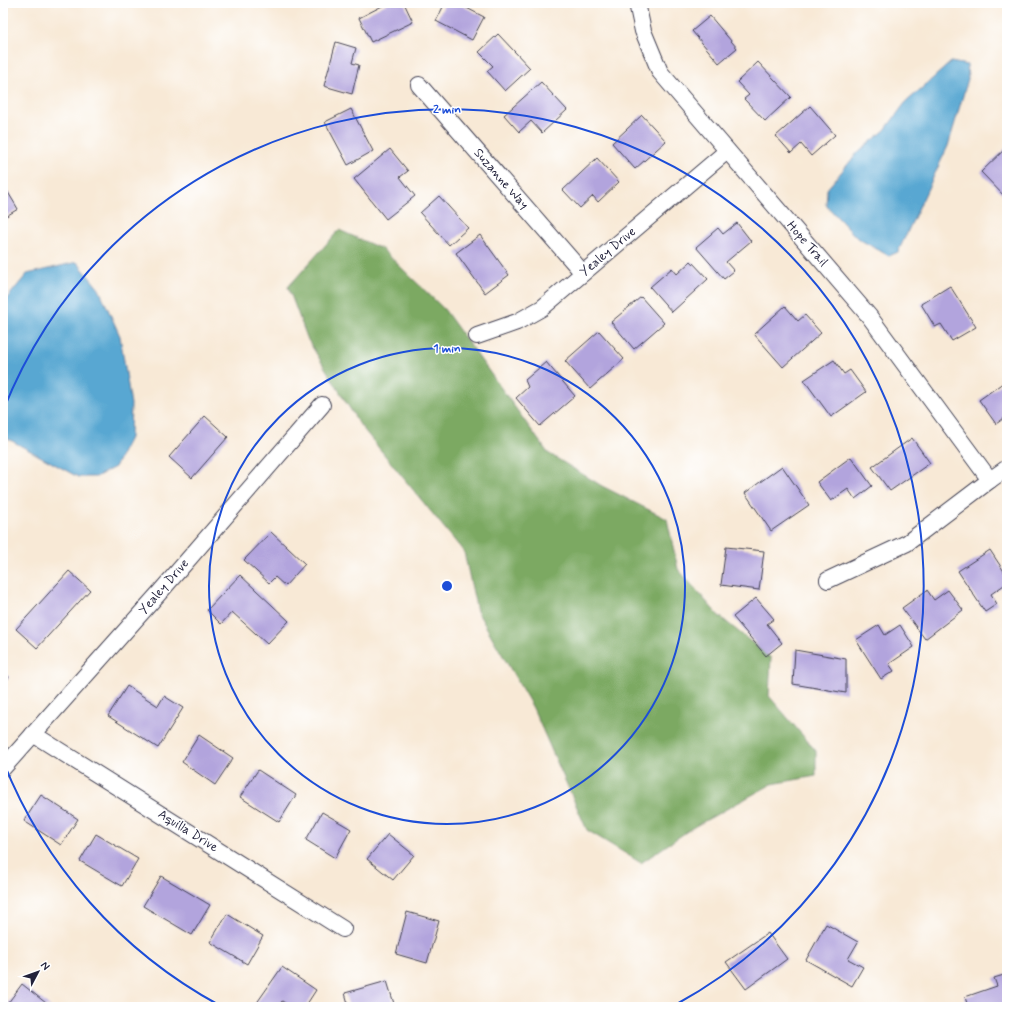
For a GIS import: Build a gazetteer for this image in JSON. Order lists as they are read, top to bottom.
{
  "streets": {
    "street": [
      "Suzanne Way",
      "Hope Trail",
      "Yealey Drive",
      "Aquilla Drive"
    ]
  },
  "crossings": [
    ["Suzanne Way", "Yealey Drive"],
    ["Hope Trail", "Yealey Drive"],
    ["Yealey Drive", "Aquilla Drive"]
  ],
  "north": "top right",
  "rings": ["2 min", "1 min"]
}
